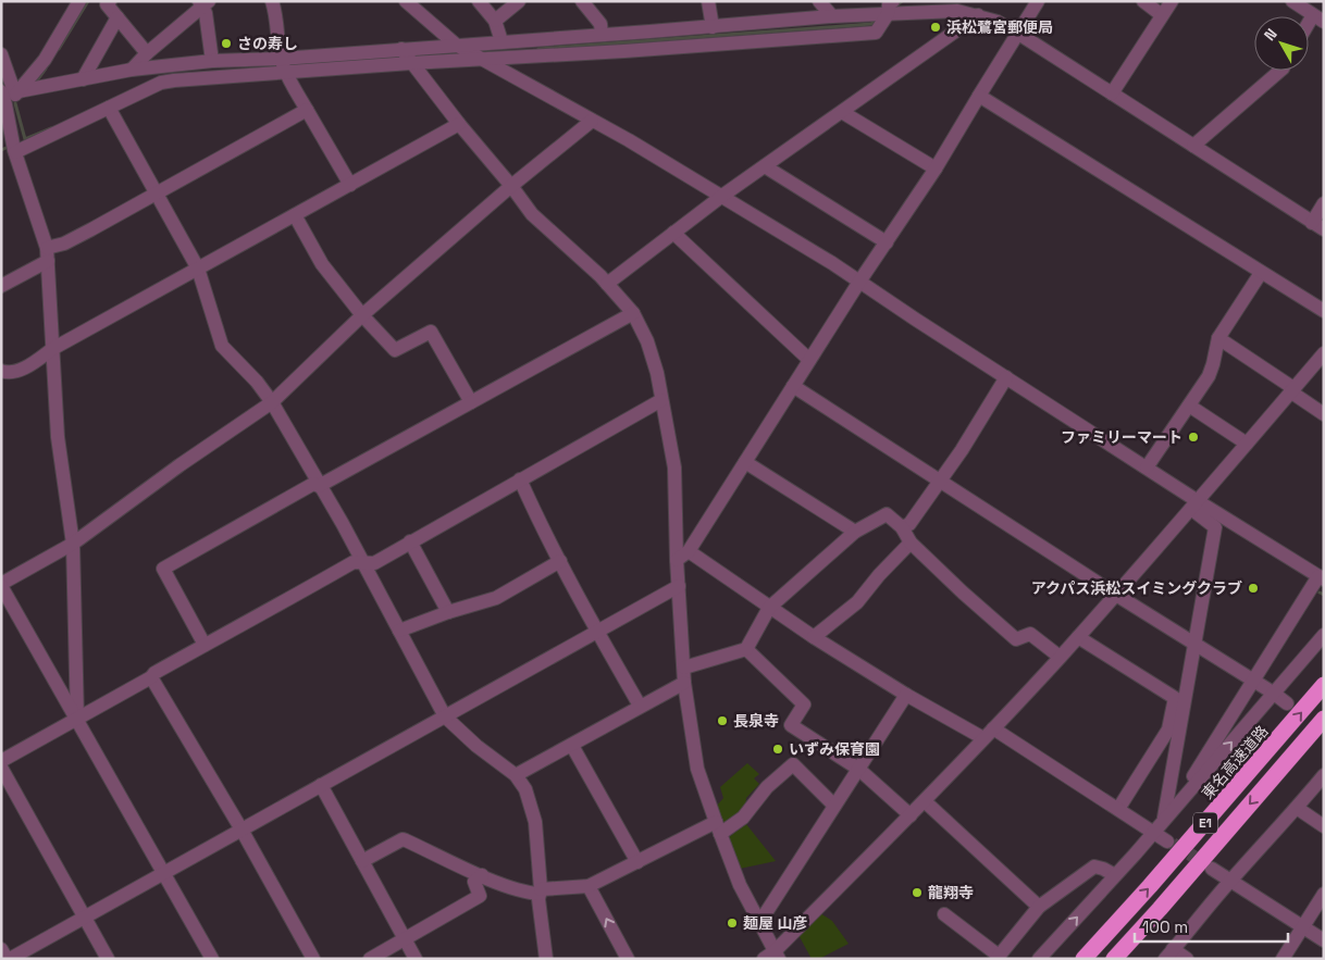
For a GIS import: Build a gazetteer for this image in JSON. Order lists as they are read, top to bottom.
{
  "streets": {
    "highway": ["東名高速道路", "E1"]
  },
  "places": [
    "浜松鷺宮郵便局",
    "さの寿し",
    "ファミリーマート",
    "アクパス浜松スイミングクラブ",
    "長泉寺",
    "いずみ保育園",
    "龍翔寺",
    "麺屋 山彦"
  ],
  "scale_bar": "100 m",
  "north": "top left"
}
